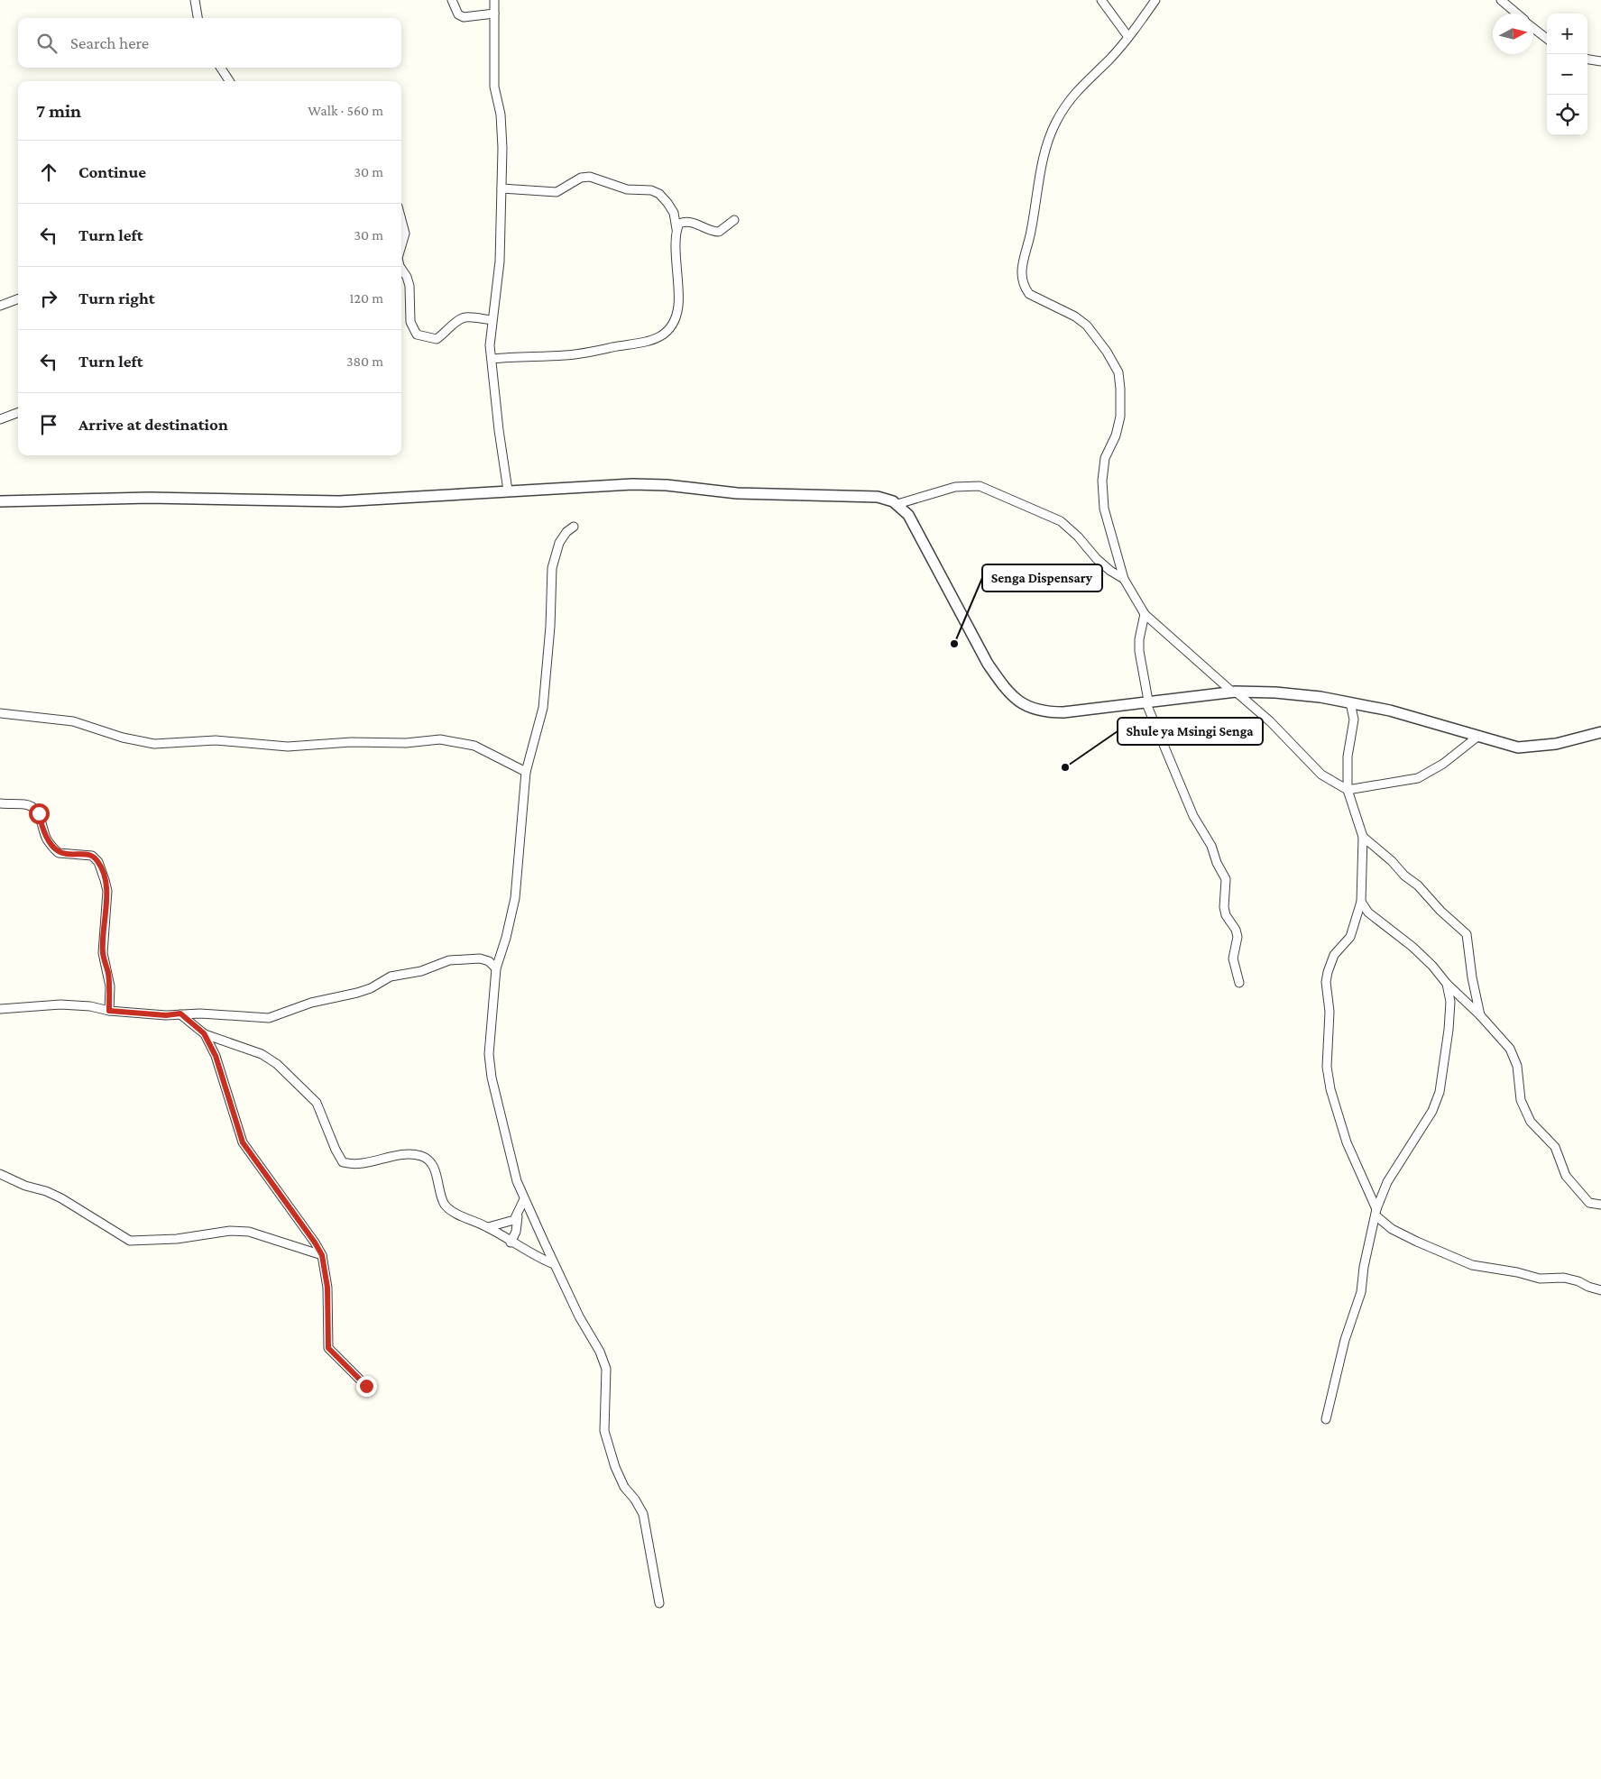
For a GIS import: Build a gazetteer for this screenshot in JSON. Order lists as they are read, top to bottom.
{
  "places": ["Senga Dispensary", "Shule ya Msingi Senga"],
  "north": "right",
  "page": {
    "map_buttons": ["+", "−"],
    "search": "Search here",
    "heading": ["7 min", "Walk · 560 m"],
    "list": [
      ["Continue", "30 m"],
      ["Turn left", "30 m"],
      ["Turn right", "120 m"],
      ["Turn left", "380 m"],
      "Arrive at destination"
    ]
  }
}
